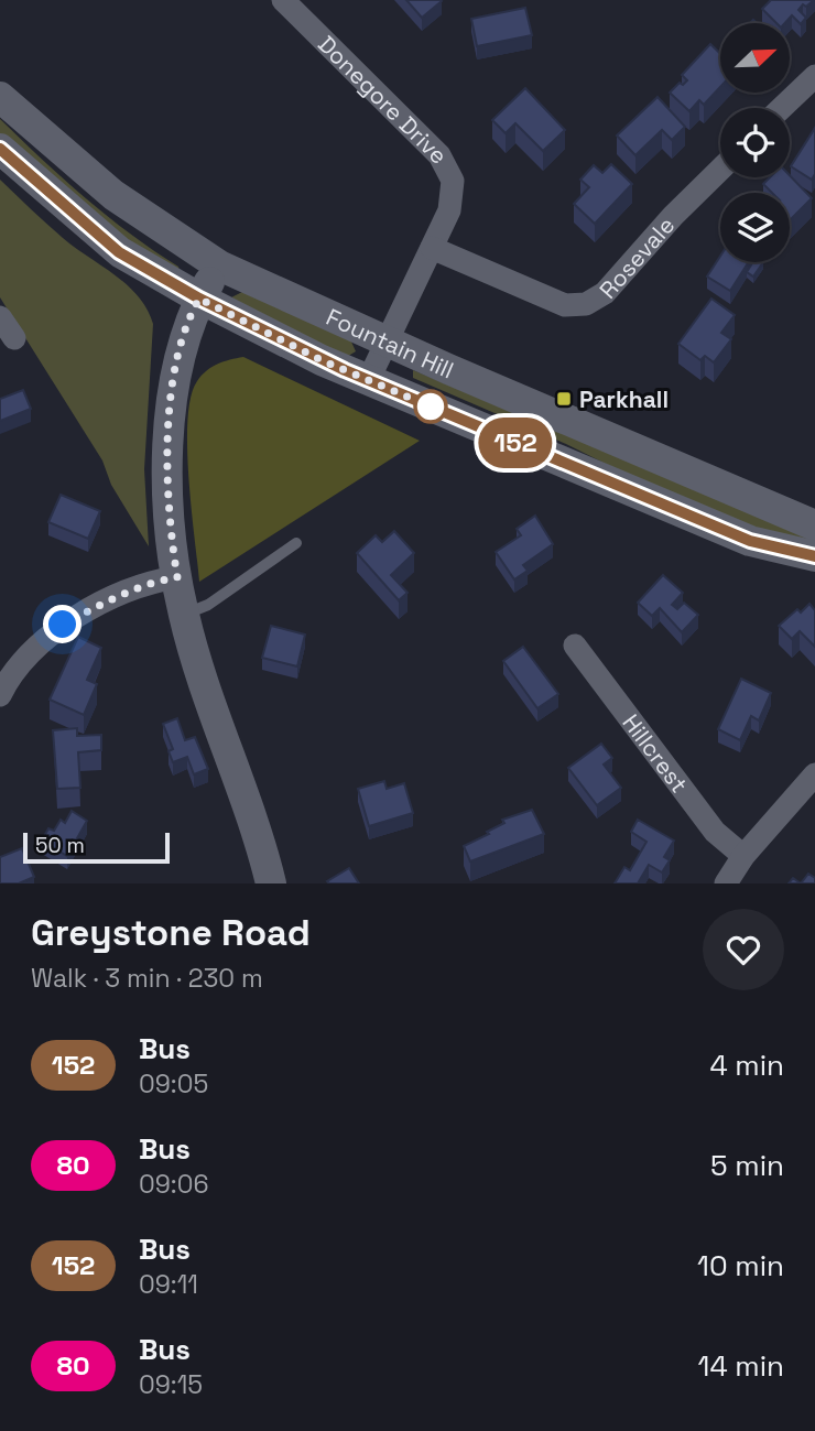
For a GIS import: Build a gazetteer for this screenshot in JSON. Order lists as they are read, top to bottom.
{
  "streets": {
    "street": [
      "Donegore Drive",
      "Rosevale",
      "Fountain Hill",
      "Hillcrest"
    ]
  },
  "crossings": [
    ["Donegore Drive", "Rosevale"],
    ["Donegore Drive", "Fountain Hill"]
  ],
  "places": {
    "transit": ["Parkhall"]
  },
  "lines": ["bus line 152"],
  "scale_bar": "50 m",
  "north": "top right",
  "page": {
    "on_map": "152",
    "scale": "50 m",
    "heading": ["Greystone Road", "Walk · 3 min · 230 m"],
    "list": [
      {
        "mark": "152",
        "name": "Bus",
        "note": "09:05",
        "value": "4 min"
      },
      {
        "mark": "80",
        "name": "Bus",
        "note": "09:06",
        "value": "5 min"
      },
      {
        "mark": "152",
        "name": "Bus",
        "note": "09:11",
        "value": "10 min"
      },
      {
        "mark": "80",
        "name": "Bus",
        "note": "09:15",
        "value": "14 min"
      }
    ]
  }
}
